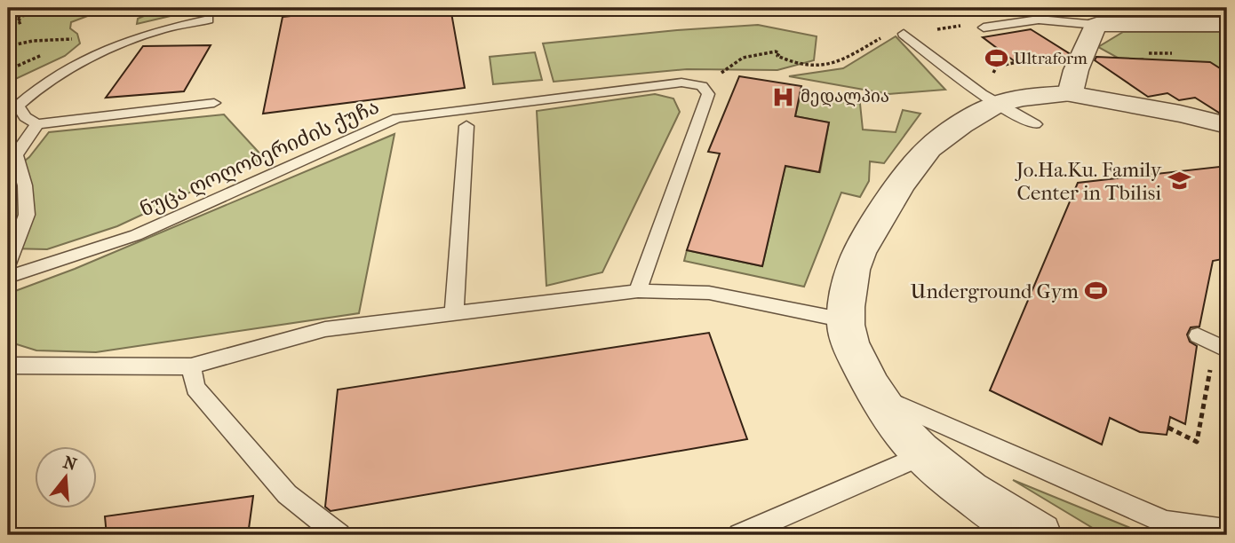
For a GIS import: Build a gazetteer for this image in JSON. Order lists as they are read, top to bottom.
{
  "streets": {
    "lane": ["ნუცა ღოღობერიძის ქუჩა"]
  },
  "places": {
    "sports": ["Ultraform", "Underground Gym"],
    "hospital": ["მედალპია"],
    "school or university": ["Jo.Ha.Ku. Family Center in Tbilisi"]
  },
  "north": "top"
}
